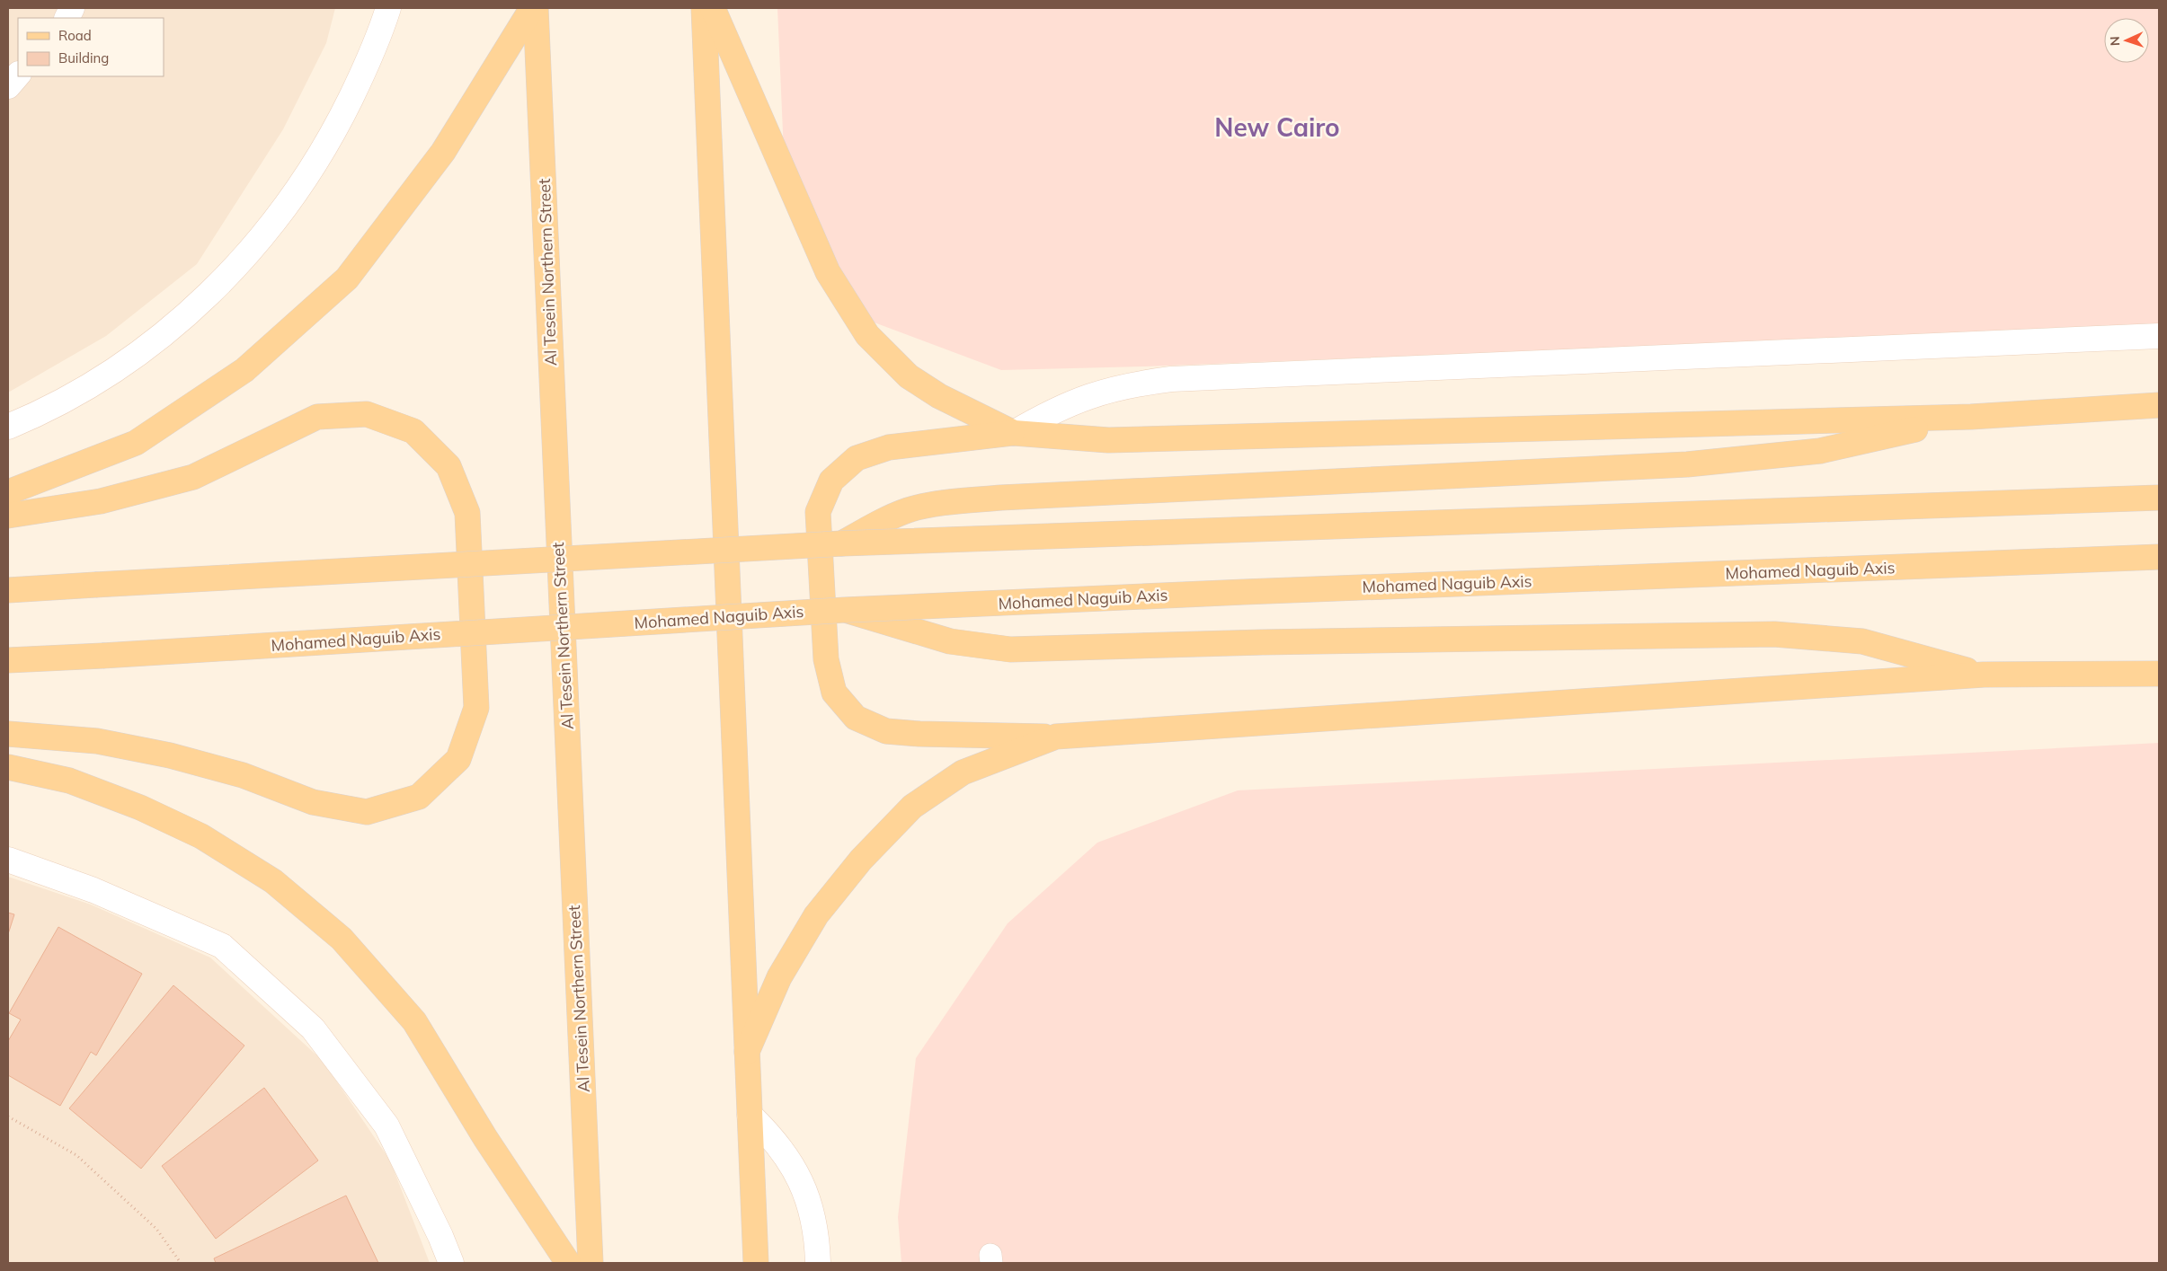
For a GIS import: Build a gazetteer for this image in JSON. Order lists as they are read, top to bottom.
{
  "streets": {
    "main road": ["Al Tesein Northern Street", "Mohamed Naguib Axis"]
  },
  "districts": ["New Cairo"],
  "legend": ["Road", "Building"],
  "north": "left"
}
